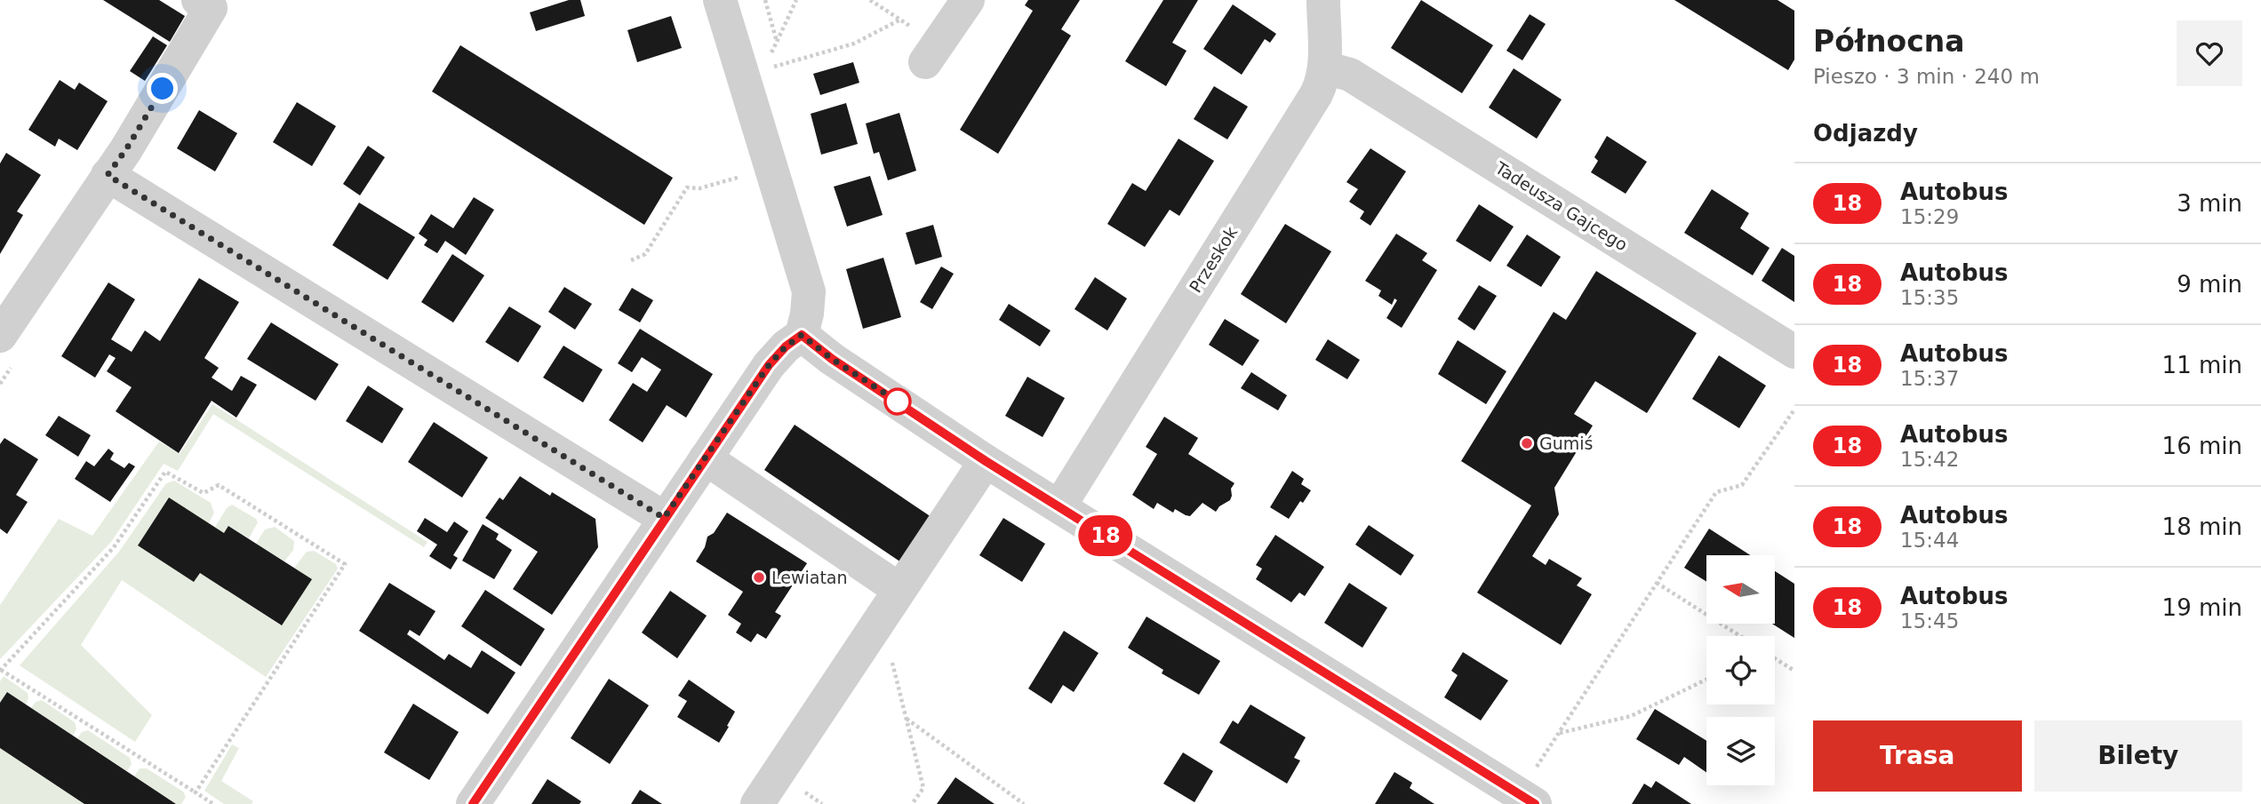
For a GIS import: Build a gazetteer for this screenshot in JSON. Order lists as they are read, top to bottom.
{
  "streets": {
    "street": ["Tadeusza Gajcego", "Przeskok"]
  },
  "crossings": [
    ["Tadeusza Gajcego", "Przeskok"]
  ],
  "places": ["Gumiś", "Lewiatan"],
  "lines": ["bus line 18"],
  "north": "left",
  "page": {
    "on_map": "18",
    "heading": [
      ["Północna", "Pieszo · 3 min · 240 m"],
      "Odjazdy"
    ],
    "list": [
      {
        "mark": "18",
        "name": "Autobus",
        "note": "15:29",
        "value": "3 min"
      },
      {
        "mark": "18",
        "name": "Autobus",
        "note": "15:35",
        "value": "9 min"
      },
      {
        "mark": "18",
        "name": "Autobus",
        "note": "15:37",
        "value": "11 min"
      },
      {
        "mark": "18",
        "name": "Autobus",
        "note": "15:42",
        "value": "16 min"
      },
      {
        "mark": "18",
        "name": "Autobus",
        "note": "15:44",
        "value": "18 min"
      },
      {
        "mark": "18",
        "name": "Autobus",
        "note": "15:45",
        "value": "19 min"
      }
    ],
    "buttons": ["Trasa", "Bilety"]
  }
}
